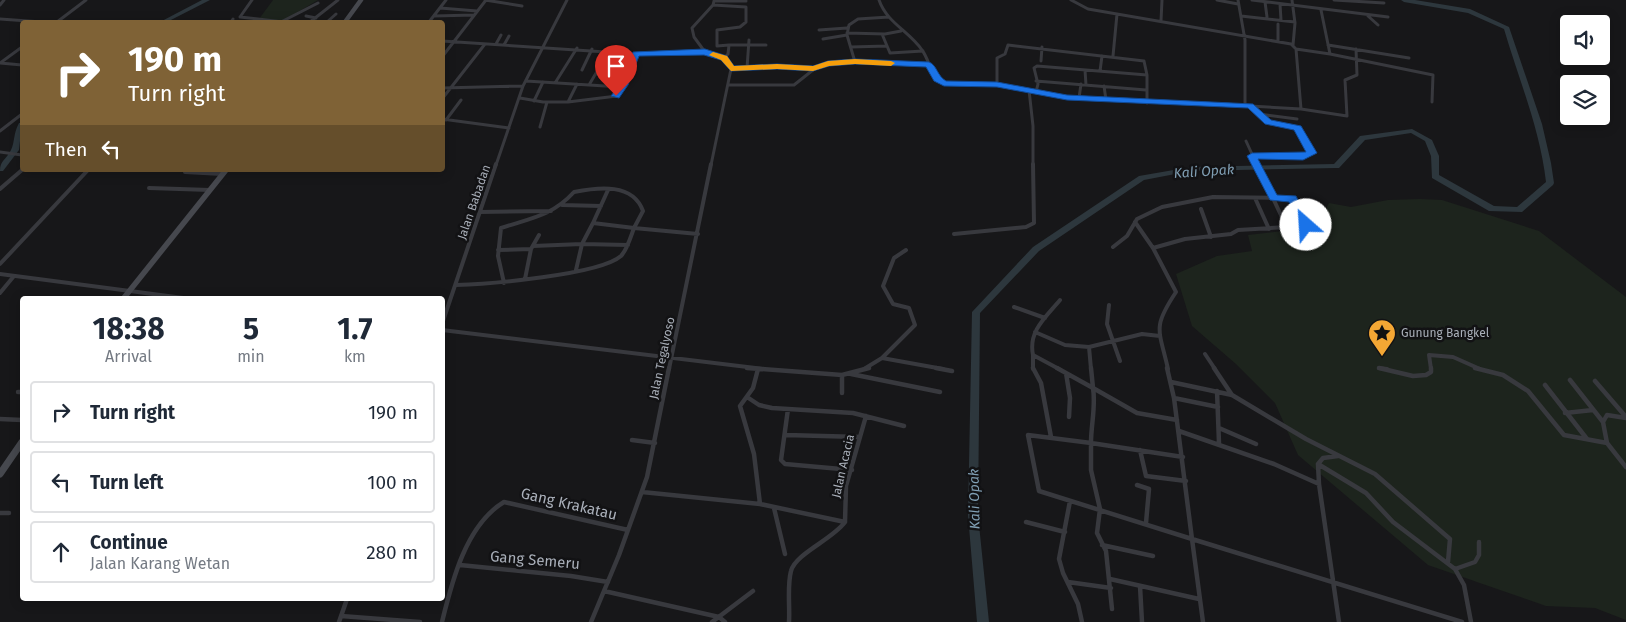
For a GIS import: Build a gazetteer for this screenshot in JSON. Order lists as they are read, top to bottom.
{
  "streets": {
    "street": [
      "Jalan Babadan",
      "Jalan Tegalyoso",
      "Jalan Acacia",
      "Gang Krakatau",
      "Gang Semeru"
    ]
  },
  "crossings": [
    ["Jalan Tegalyoso", "Gang Krakatau"],
    ["Jalan Tegalyoso", "Gang Semeru"],
    ["Gang Krakatau", "Gang Semeru"]
  ],
  "water": ["Kali Opak"],
  "places": {
    "place": ["Gunung Bangkel"]
  },
  "page": {
    "turn": ["190 m", "Turn right"],
    "then": "Then",
    "eta": [
      "18:38",
      "Arrival",
      "5",
      "min",
      "1.7",
      "km"
    ],
    "list": [
      {
        "name": "Turn right",
        "value": "190 m"
      },
      {
        "name": "Turn left",
        "value": "100 m"
      },
      {
        "name": "Continue",
        "note": "Jalan Karang Wetan",
        "value": "280 m"
      }
    ]
  }
}
